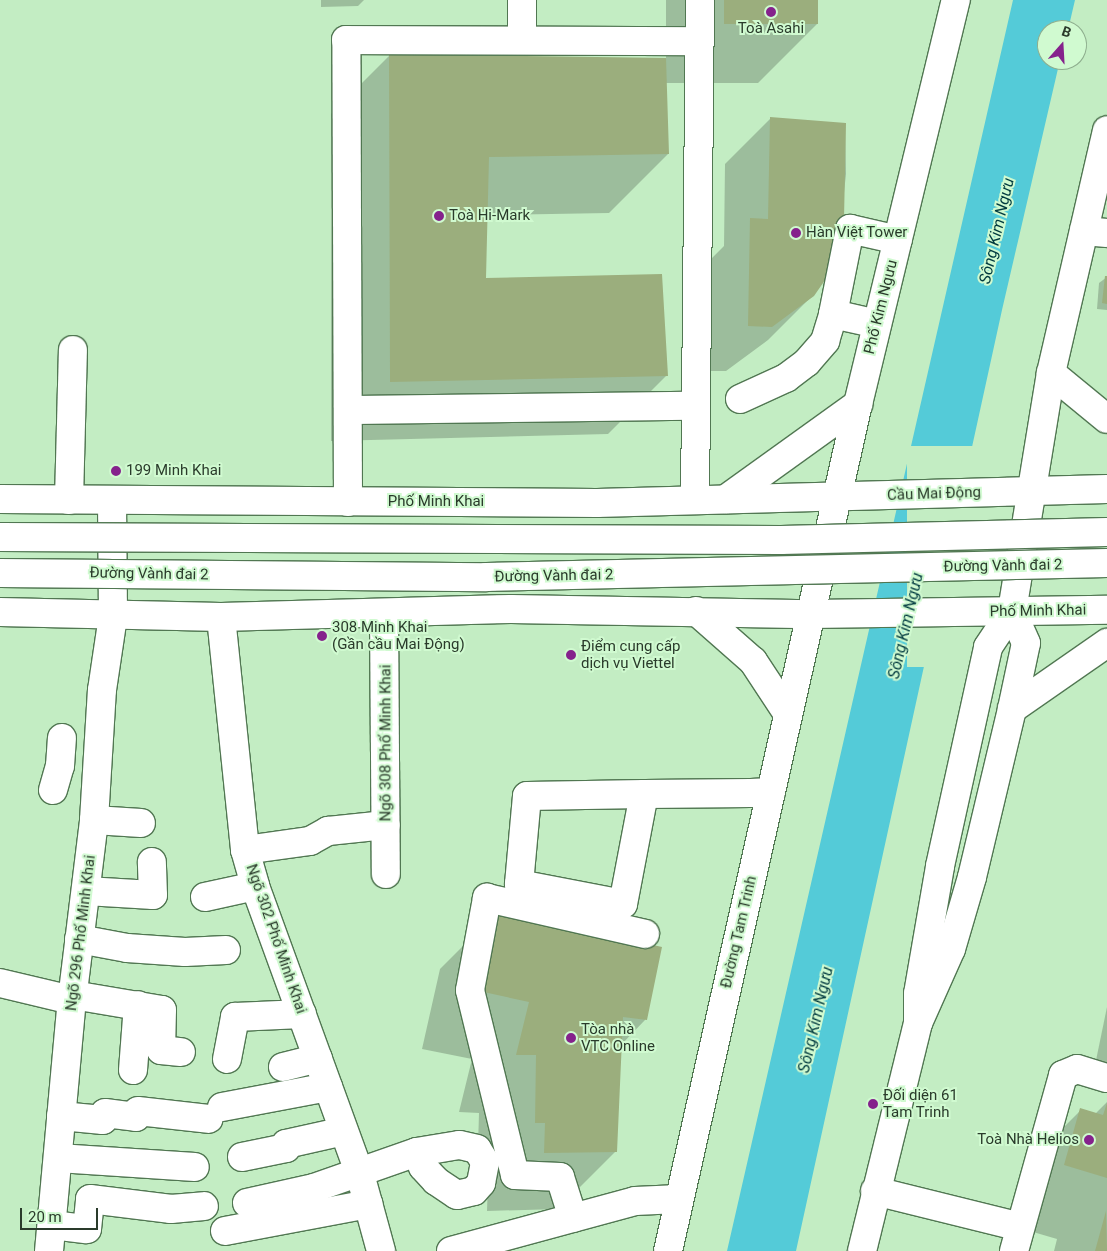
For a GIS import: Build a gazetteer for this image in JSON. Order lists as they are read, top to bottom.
{
  "streets": {
    "main road": [
      "Phố Kim Ngưu",
      "Cầu Mai Động",
      "Phố Minh Khai",
      "Đường Vành đai 2",
      "Ngõ 308 Phố Minh Khai",
      "Đường Tam Trinh",
      "Ngõ 296 Phố Minh Khai",
      "Ngõ 302 Phố Minh Khai"
    ]
  },
  "crossings": [
    ["Phố Kim Ngưu", "Phố Minh Khai"],
    ["Phố Kim Ngưu", "Đường Tam Trinh"],
    ["Cầu Mai Động", "Phố Minh Khai"],
    ["Phố Minh Khai", "Đường Tam Trinh"],
    ["Phố Minh Khai", "Ngõ 296 Phố Minh Khai"]
  ],
  "water": ["Sông Kim Ngưu"],
  "places": [
    "Toà Asahi",
    "Toà Hi-Mark",
    "Hàn Việt Tower",
    "199 Minh Khai",
    "308 Minh Khai (Gần cầu Mai Động)",
    "Điểm cung cấp dịch vụ Viettel",
    "Tòa nhà VTC Online",
    "Đối diện 61 Tam Trinh",
    "Toà Nhà Helios"
  ],
  "scale_bar": "20 m",
  "north": "top"
}
